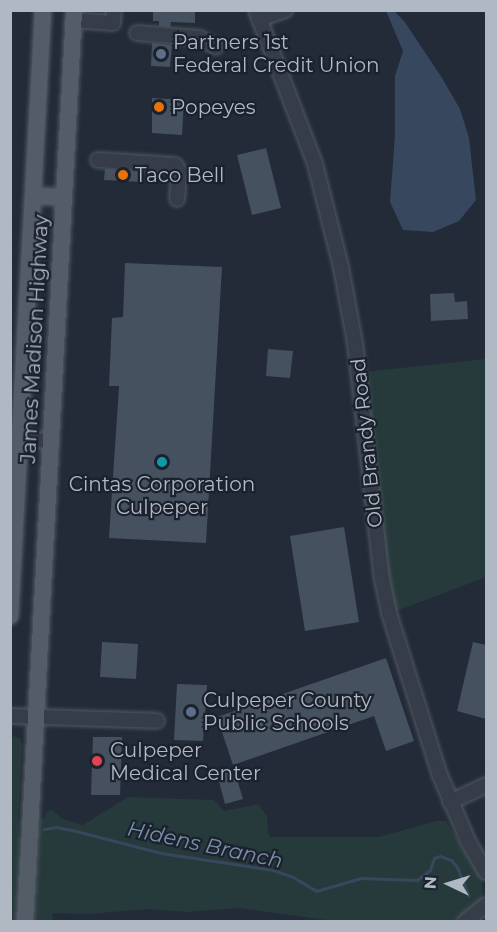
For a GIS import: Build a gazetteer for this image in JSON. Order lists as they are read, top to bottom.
{
  "streets": {
    "main road": ["James Madison Highway"],
    "street": ["Old Brandy Road"]
  },
  "water": ["Hidens Branch"],
  "places": [
    "Partners 1st Federal Credit Union",
    "Popeyes",
    "Taco Bell",
    "Cintas Corporation Culpeper",
    "Culpeper County Public Schools",
    "Culpeper Medical Center"
  ],
  "north": "left"
}
